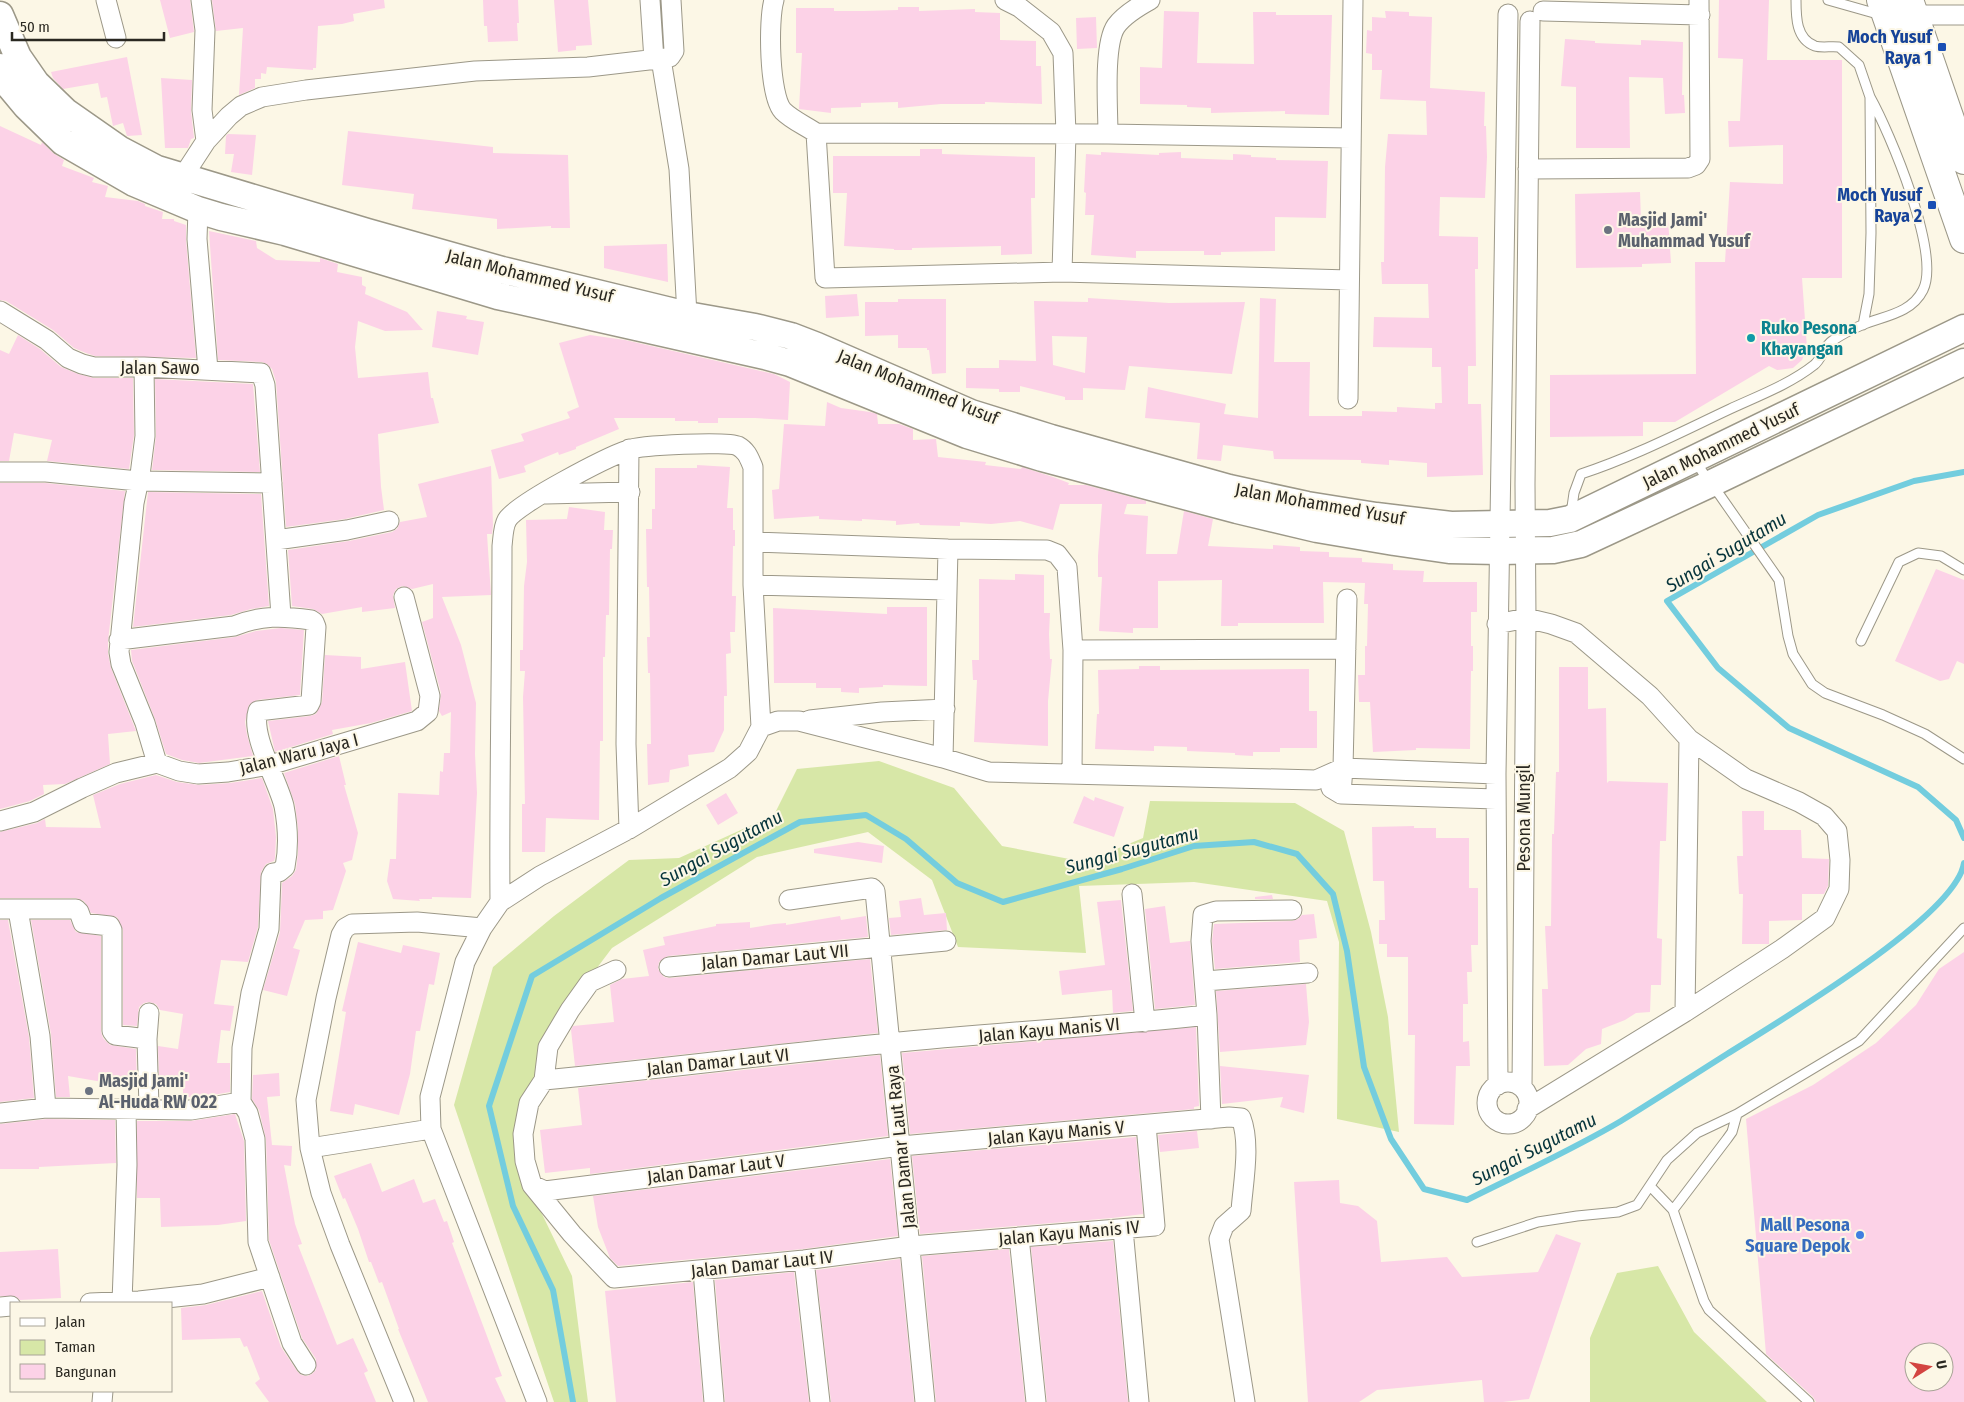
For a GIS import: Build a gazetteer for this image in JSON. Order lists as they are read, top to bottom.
{
  "streets": {
    "main road": ["Jalan Mohammed Yusuf"],
    "street": [
      "Jalan Sawo",
      "Jalan Waru Jaya I",
      "Pesona Mungil",
      "Jalan Damar Laut VII",
      "Jalan Kayu Manis VI",
      "Jalan Damar Laut VI",
      "Jalan Kayu Manis V",
      "Jalan Damar Laut Raya",
      "Jalan Damar Laut V",
      "Jalan Kayu Manis IV",
      "Jalan Damar Laut IV"
    ]
  },
  "crossings": [
    ["Jalan Mohammed Yusuf", "Jalan Sawo"],
    ["Jalan Mohammed Yusuf", "Pesona Mungil"],
    ["Jalan Damar Laut VII", "Jalan Damar Laut Raya"],
    ["Jalan Kayu Manis VI", "Jalan Damar Laut VI"],
    ["Jalan Kayu Manis VI", "Jalan Damar Laut Raya"],
    ["Jalan Damar Laut VI", "Jalan Damar Laut Raya"],
    ["Jalan Kayu Manis V", "Jalan Damar Laut Raya"],
    ["Jalan Kayu Manis V", "Jalan Damar Laut V"],
    ["Jalan Kayu Manis V", "Jalan Kayu Manis IV"],
    ["Jalan Damar Laut Raya", "Jalan Damar Laut V"],
    ["Jalan Damar Laut Raya", "Jalan Kayu Manis IV"],
    ["Jalan Damar Laut Raya", "Jalan Damar Laut IV"],
    ["Jalan Damar Laut V", "Jalan Damar Laut IV"],
    ["Jalan Kayu Manis IV", "Jalan Damar Laut IV"]
  ],
  "water": ["Sungai Sugutamu"],
  "places": {
    "transit": ["Moch Yusuf Raya 1", "Moch Yusuf Raya 2"],
    "other": [
      "Masjid Jami' Muhammad Yusuf",
      "Ruko Pesona Khayangan",
      "Masjid Jami' Al-Huda RW 022",
      "Mall Pesona Square Depok"
    ]
  },
  "legend": ["Jalan", "Taman", "Bangunan"],
  "scale_bar": "50 m",
  "north": "right"
}
